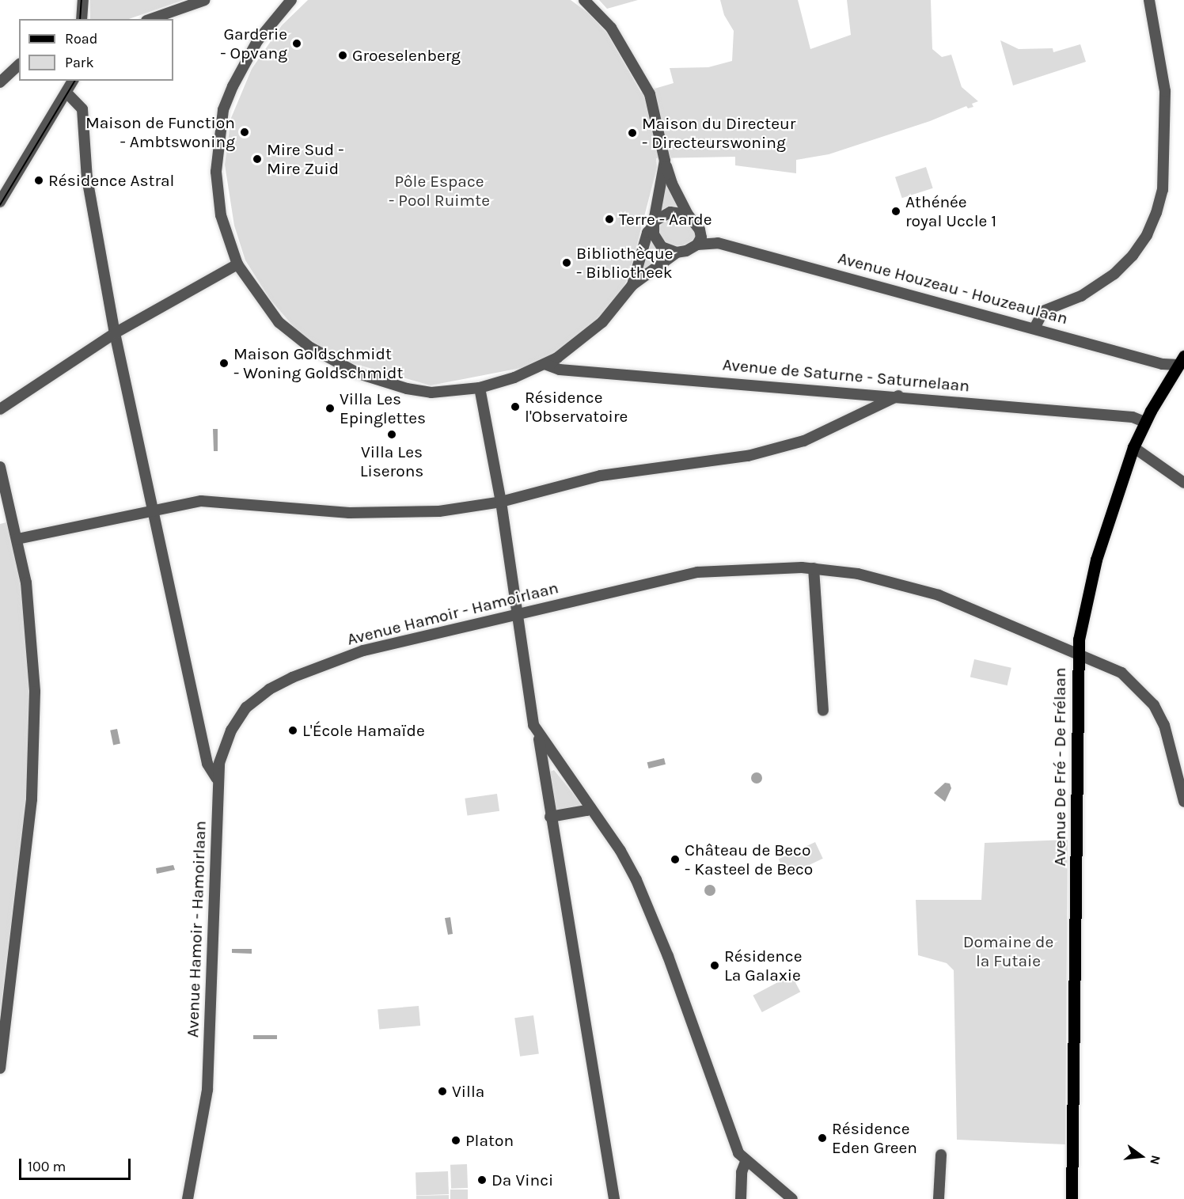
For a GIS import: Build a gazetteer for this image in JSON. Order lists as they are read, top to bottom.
{
  "streets": {
    "main road": ["Avenue De Fré - De Frélaan"],
    "street": ["Avenue Houzeau - Houzeaulaan", "Avenue de Saturne - Saturnelaan", "Avenue Hamoir - Hamoirlaan"]
  },
  "crossings": [
    ["Avenue Houzeau - Houzeaulaan", "Avenue De Fré - De Frélaan"],
    ["Avenue de Saturne - Saturnelaan", "Avenue De Fré - De Frélaan"],
    ["Avenue Hamoir - Hamoirlaan", "Avenue De Fré - De Frélaan"]
  ],
  "parks": ["Pôle Espace - Pool Ruimte", "Domaine de la Futaie"],
  "places": [
    "Garderie - Opvang",
    "Groeselenberg",
    "Maison de Function - Ambtswoning",
    "Maison du Directeur - Directeurswoning",
    "Mire Sud - Mire Zuid",
    "Résidence Astral",
    "Athénée royal Uccle 1",
    "Terre - Aarde",
    "Bibliothèque - Bibliotheek",
    "Maison Goldschmidt - Woning Goldschmidt",
    "Résidence l'Observatoire",
    "Villa Les Epinglettes",
    "Villa Les Liserons",
    "L'École Hamaïde",
    "Château de Beco - Kasteel de Beco",
    "Résidence La Galaxie",
    "Villa",
    "Résidence Eden Green",
    "Platon",
    "Da Vinci"
  ],
  "legend": ["Road", "Park"],
  "scale_bar": "100 m",
  "north": "right"
}
